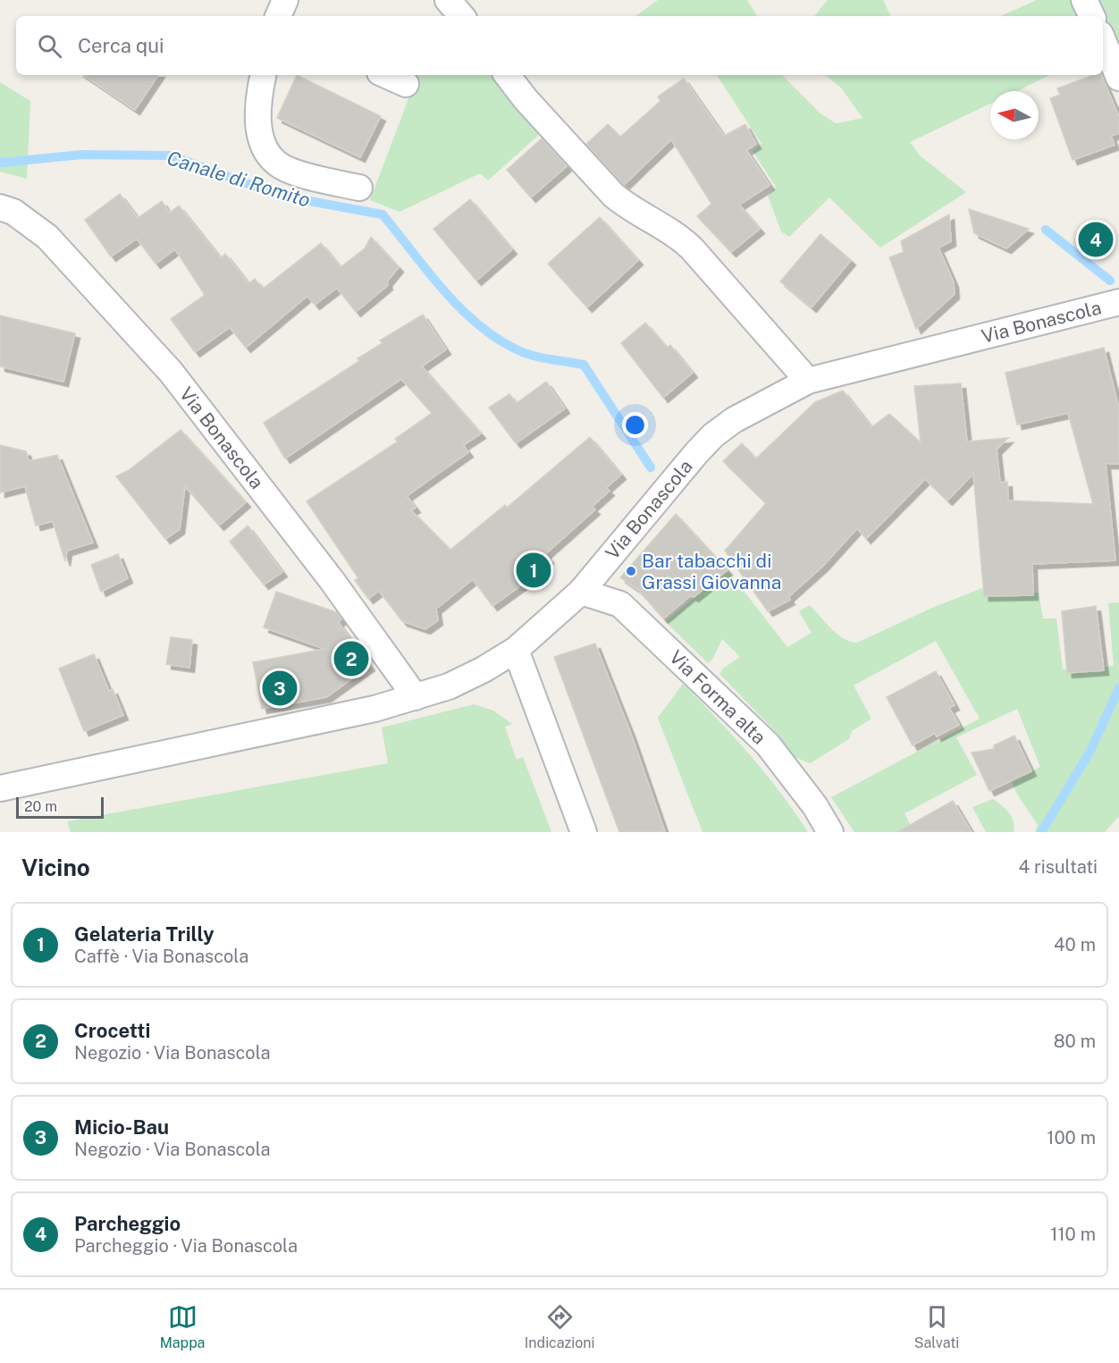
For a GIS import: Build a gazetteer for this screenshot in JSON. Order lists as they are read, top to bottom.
{
  "streets": {
    "street": ["Via Bonascola", "Via Forma alta"]
  },
  "crossings": [
    ["Via Bonascola", "Via Forma alta"]
  ],
  "water": ["Canale di Romito"],
  "places": ["Bar tabacchi di Grassi Giovanna"],
  "scale_bar": "20 m",
  "north": "left",
  "page": {
    "search": "Cerca qui",
    "pins": [
      "4",
      "1",
      "2",
      "3"
    ],
    "scale": "20 m",
    "heading": ["Vicino", "4 risultati"],
    "list": [
      {
        "mark": "1",
        "name": "Gelateria Trilly",
        "note": "Caffè · Via Bonascola",
        "value": "40 m"
      },
      {
        "mark": "2",
        "name": "Crocetti",
        "note": "Negozio · Via Bonascola",
        "value": "80 m"
      },
      {
        "mark": "3",
        "name": "Micio-Bau",
        "note": "Negozio · Via Bonascola",
        "value": "100 m"
      },
      {
        "mark": "4",
        "name": "Parcheggio",
        "note": "Parcheggio · Via Bonascola",
        "value": "110 m"
      }
    ],
    "nav": ["Mappa", "Indicazioni", "Salvati"]
  }
}
